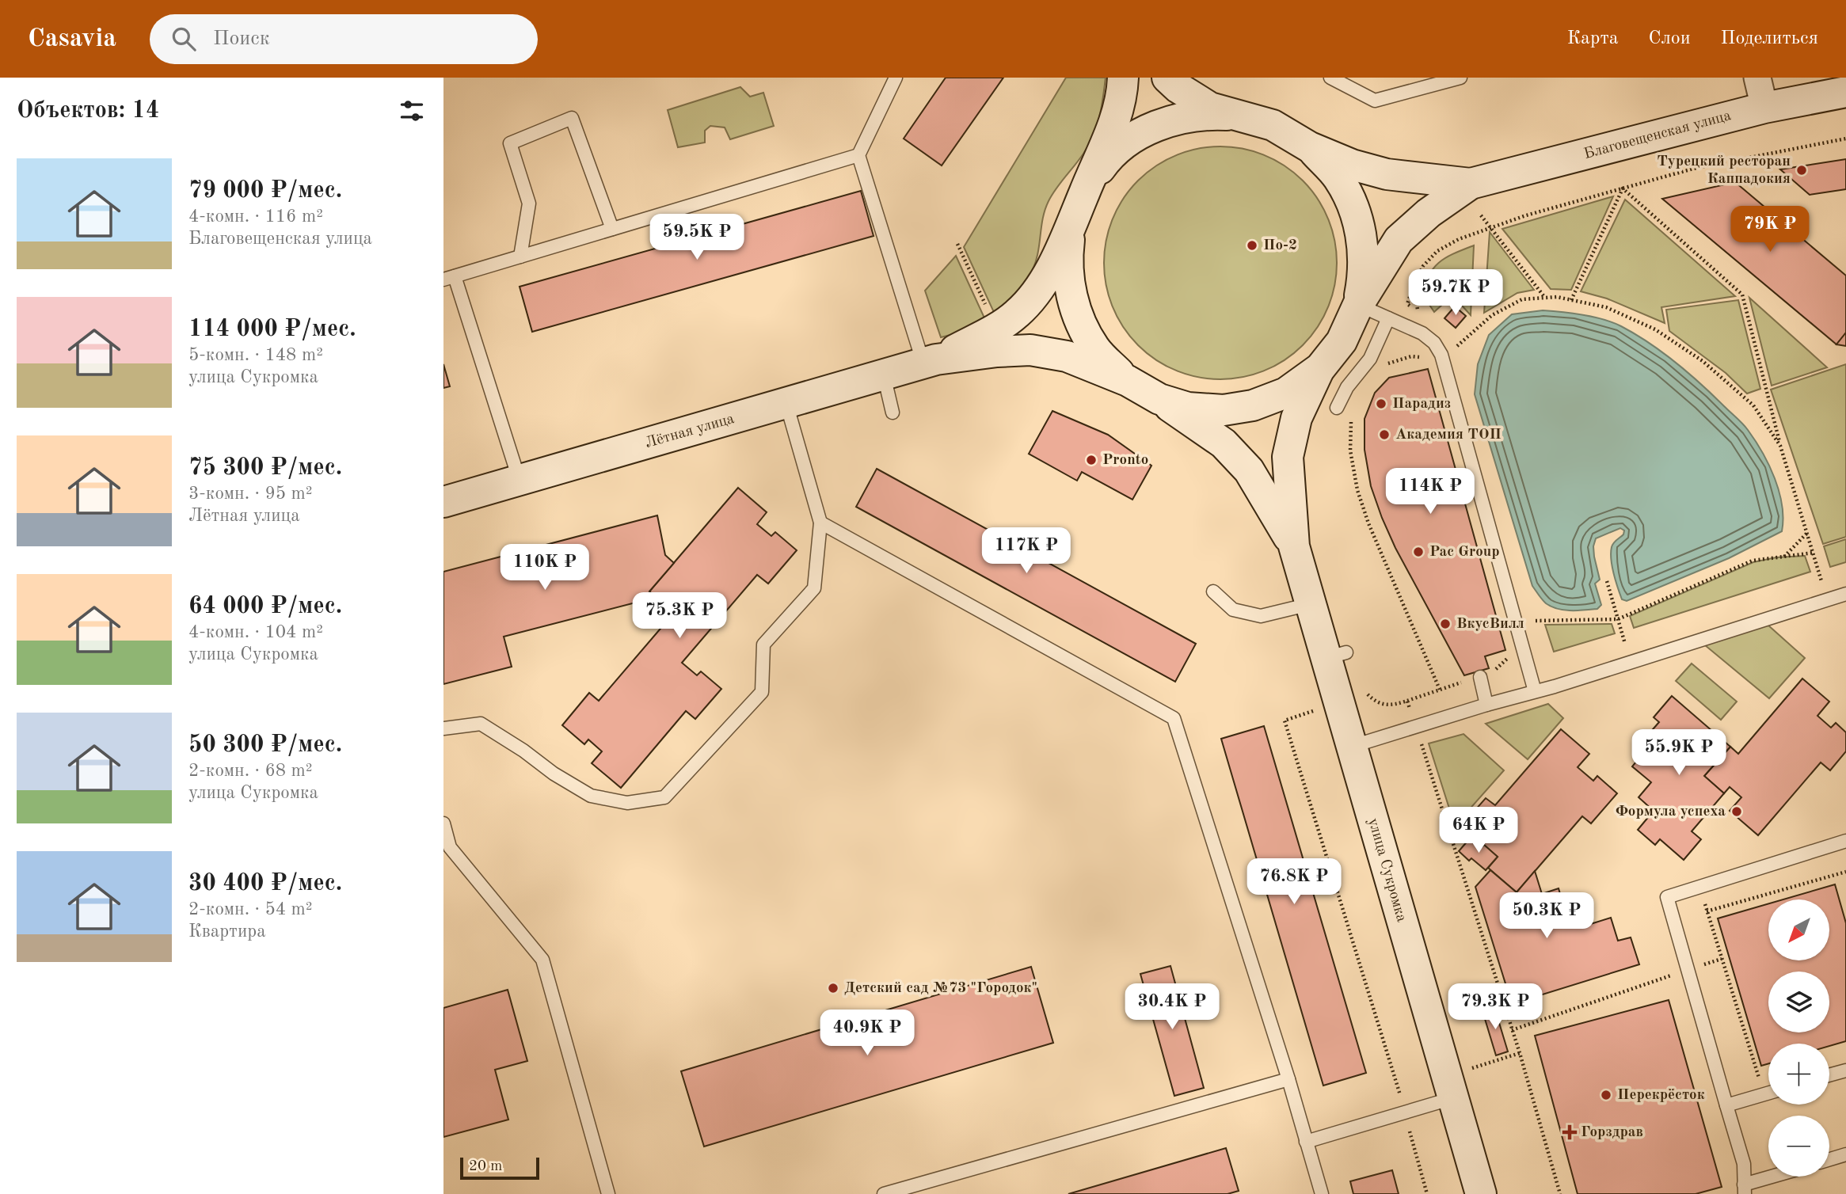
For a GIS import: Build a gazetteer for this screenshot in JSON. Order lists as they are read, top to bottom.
{
  "streets": {
    "main road": ["Благовещенская улица", "Лётная улица", "улица Сукромка"]
  },
  "places": {
    "other": [
      "Турецкий ресторан Каппадокия",
      "По-2",
      "Парадиз",
      "Академия ТОП",
      "Pronto",
      "Pac Group",
      "ВкусВилл",
      "Формула успеха",
      "Детский сад №73 \"Городок\"",
      "Перекрёсток"
    ],
    "health": ["Горздрав"]
  },
  "scale_bar": "20 m",
  "north": "bottom left",
  "page": {
    "header": "Casavia",
    "search": "Поиск",
    "nav": ["Карта", "Слои", "Поделиться"],
    "heading": "Объектов: 14",
    "list": [
      {
        "name": "79 000 ₽/мес.",
        "note": "4-комн. · 116 m² · Благовещенская улица"
      },
      {
        "name": "114 000 ₽/мес.",
        "note": "5-комн. · 148 m² · улица Сукромка"
      },
      {
        "name": "75 300 ₽/мес.",
        "note": "3-комн. · 95 m² · Лётная улица"
      },
      {
        "name": "64 000 ₽/мес.",
        "note": "4-комн. · 104 m² · улица Сукромка"
      },
      {
        "name": "50 300 ₽/мес.",
        "note": "2-комн. · 68 m² · улица Сукромка"
      },
      {
        "name": "30 400 ₽/мес.",
        "note": "2-комн. · 54 m² · Квартира"
      }
    ],
    "price": [
      "79K ₽",
      "59.5K ₽",
      "59.7K ₽",
      "114K ₽",
      "117K ₽",
      "110K ₽",
      "75.3K ₽",
      "55.9K ₽",
      "64K ₽",
      "76.8K ₽",
      "50.3K ₽",
      "30.4K ₽",
      "79.3K ₽",
      "40.9K ₽"
    ],
    "map_buttons": ["+", "−"],
    "scale": "20 m"
  }
}
